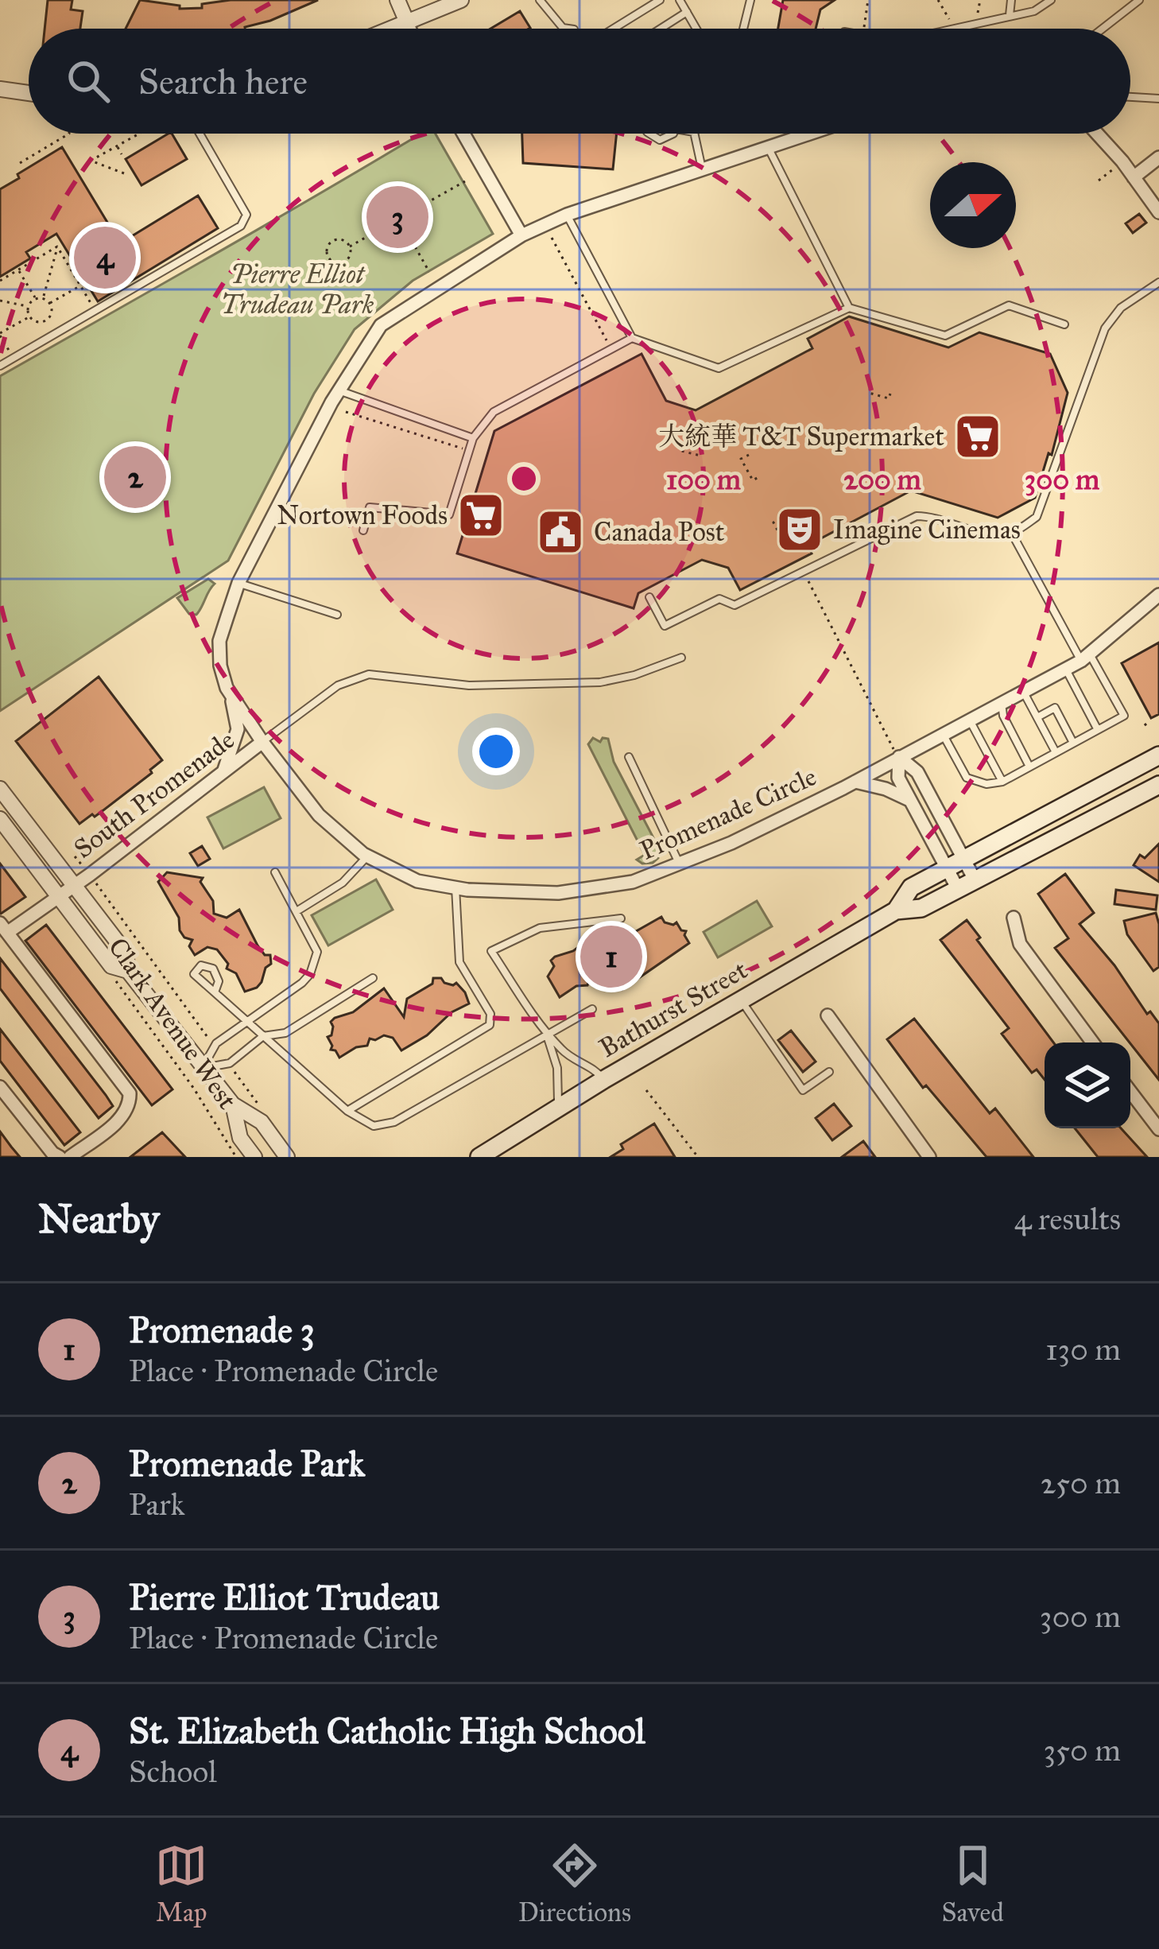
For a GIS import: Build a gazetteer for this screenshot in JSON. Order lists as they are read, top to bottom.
{
  "streets": {
    "main road": ["Bathurst Street"],
    "street": ["South Promenade", "Promenade Circle", "Clark Avenue West"]
  },
  "crossings": [
    ["South Promenade", "Promenade Circle"],
    ["South Promenade", "Clark Avenue West"]
  ],
  "parks": ["Pierre Elliot Trudeau Park"],
  "places": {
    "supermarket": ["大統華 T&T Supermarket", "Nortown Foods"],
    "theatre": ["Imagine Cinemas"],
    "public building": ["Canada Post"]
  },
  "north": "right",
  "page": {
    "search": "Search here",
    "pins": [
      "3",
      "4",
      "2",
      "1"
    ],
    "heading": ["Nearby", "4 results"],
    "list": [
      {
        "mark": "1",
        "name": "Promenade 3",
        "note": "Place · Promenade Circle",
        "value": "130 m"
      },
      {
        "mark": "2",
        "name": "Promenade Park",
        "note": "Park",
        "value": "250 m"
      },
      {
        "mark": "3",
        "name": "Pierre Elliot Trudeau",
        "note": "Place · Promenade Circle",
        "value": "300 m"
      },
      {
        "mark": "4",
        "name": "St. Elizabeth Catholic High School",
        "note": "School",
        "value": "350 m"
      }
    ],
    "nav": ["Map", "Directions", "Saved"]
  },
  "rings": ["100 m", "200 m", "300 m"]
}
